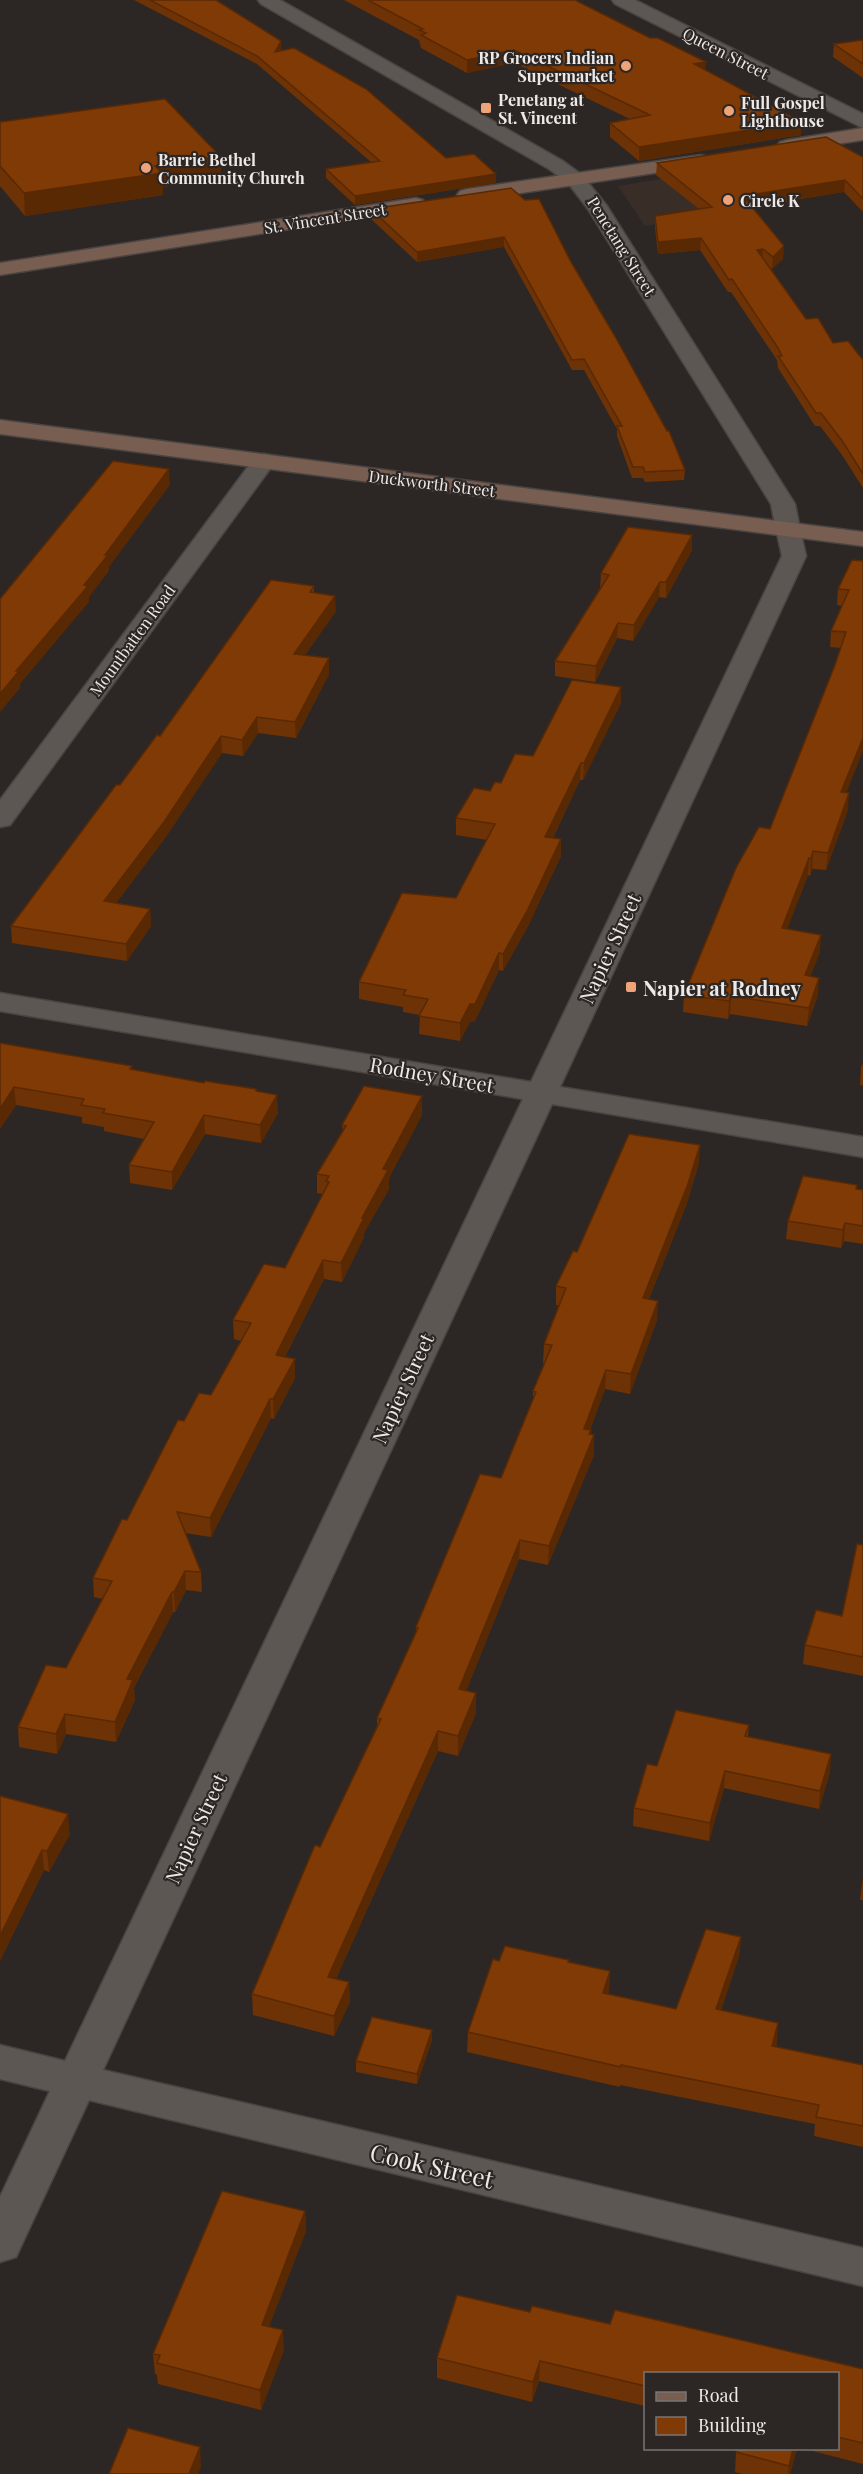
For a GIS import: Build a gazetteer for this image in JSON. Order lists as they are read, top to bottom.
{
  "streets": {
    "main road": ["St. Vincent Street", "Duckworth Street"],
    "street": [
      "Queen Street",
      "Penetang Street",
      "Mountbatten Road",
      "Napier Street",
      "Rodney Street",
      "Cook Street"
    ]
  },
  "crossings": [
    ["St. Vincent Street", "Penetang Street"],
    ["Penetang Street", "Duckworth Street"],
    ["Penetang Street", "Napier Street"],
    ["Duckworth Street", "Mountbatten Road"],
    ["Duckworth Street", "Napier Street"],
    ["Napier Street", "Rodney Street"],
    ["Napier Street", "Cook Street"]
  ],
  "places": {
    "other": [
      "RP Grocers Indian Supermarket",
      "Full Gospel Lighthouse",
      "Barrie Bethel Community Church",
      "Circle K"
    ],
    "transit": ["Penetang at St. Vincent", "Napier at Rodney"]
  },
  "legend": ["Road", "Building"]
}
